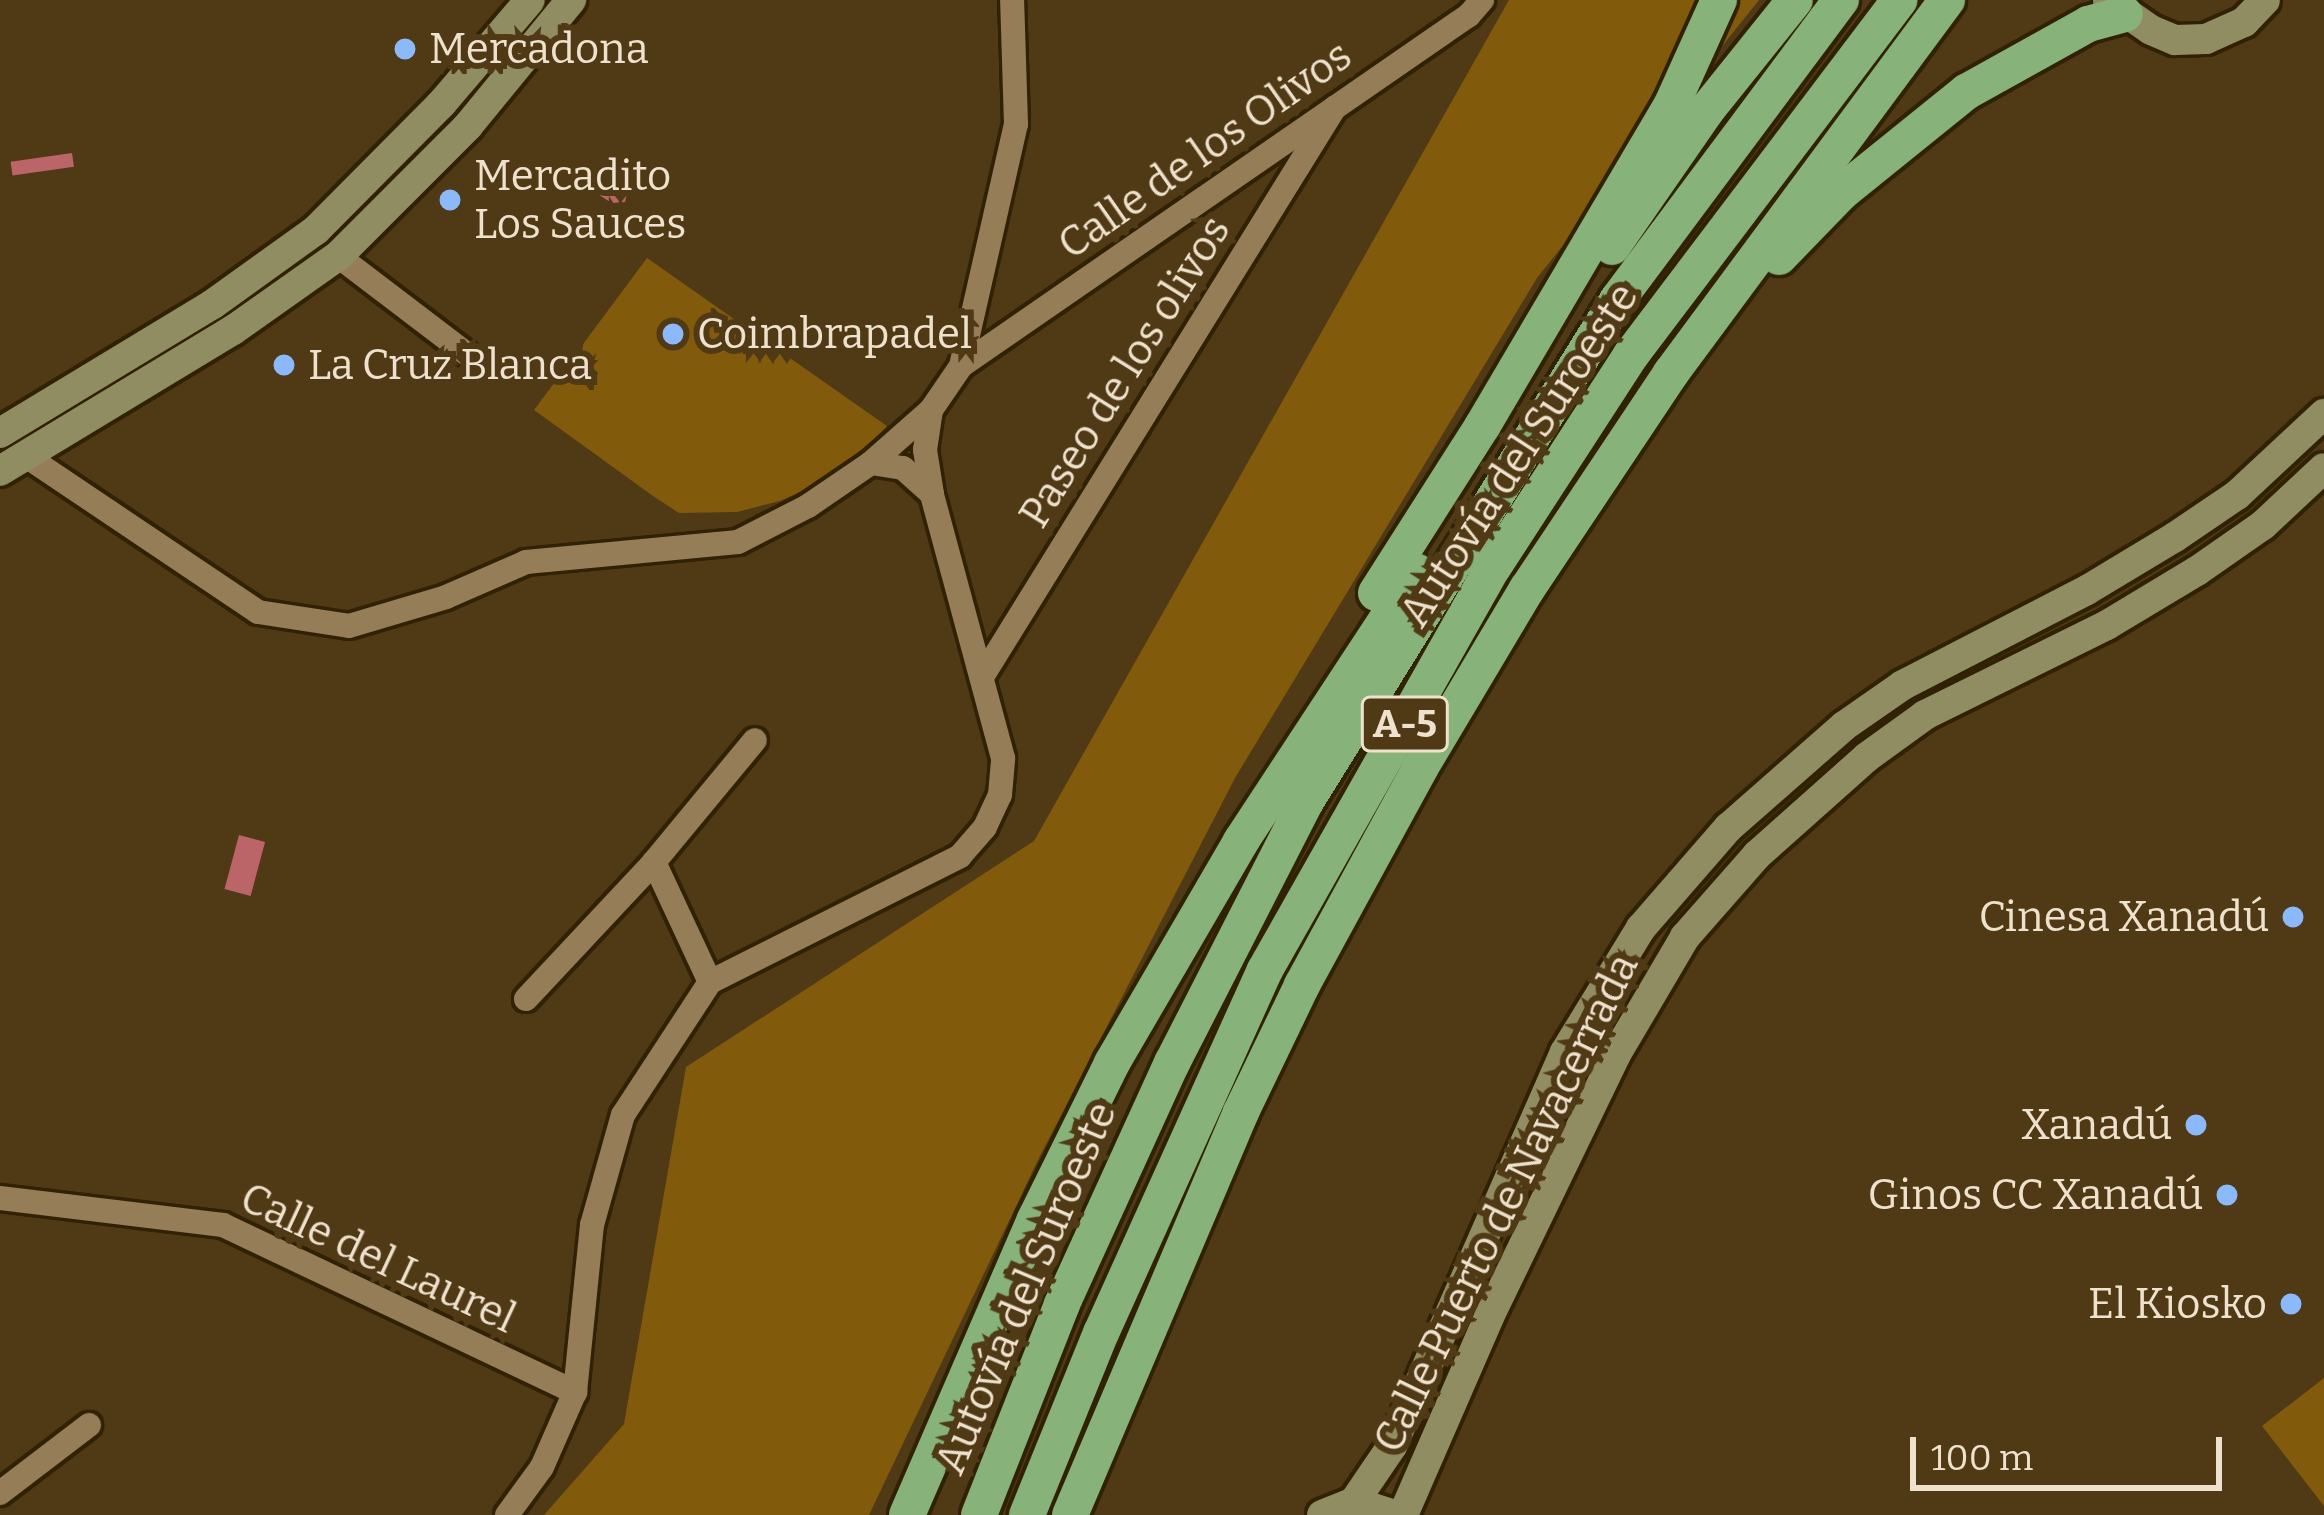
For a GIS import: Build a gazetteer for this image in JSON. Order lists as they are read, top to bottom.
{
  "streets": {
    "highway": ["Autovía del Suroeste", "A-5"],
    "street": [
      "Calle de los Olivos",
      "Paseo de los olivos",
      "Calle Puerto de Navacerrada",
      "Calle del Laurel"
    ]
  },
  "crossings": [
    ["Calle de los Olivos", "Paseo de los olivos"]
  ],
  "places": [
    "Mercadona",
    "Mercadito Los Sauces",
    "Coimbrapadel",
    "La Cruz Blanca",
    "Cinesa Xanadú",
    "Xanadú",
    "Ginos CC Xanadú",
    "El Kiosko"
  ],
  "scale_bar": "100 m"
}
